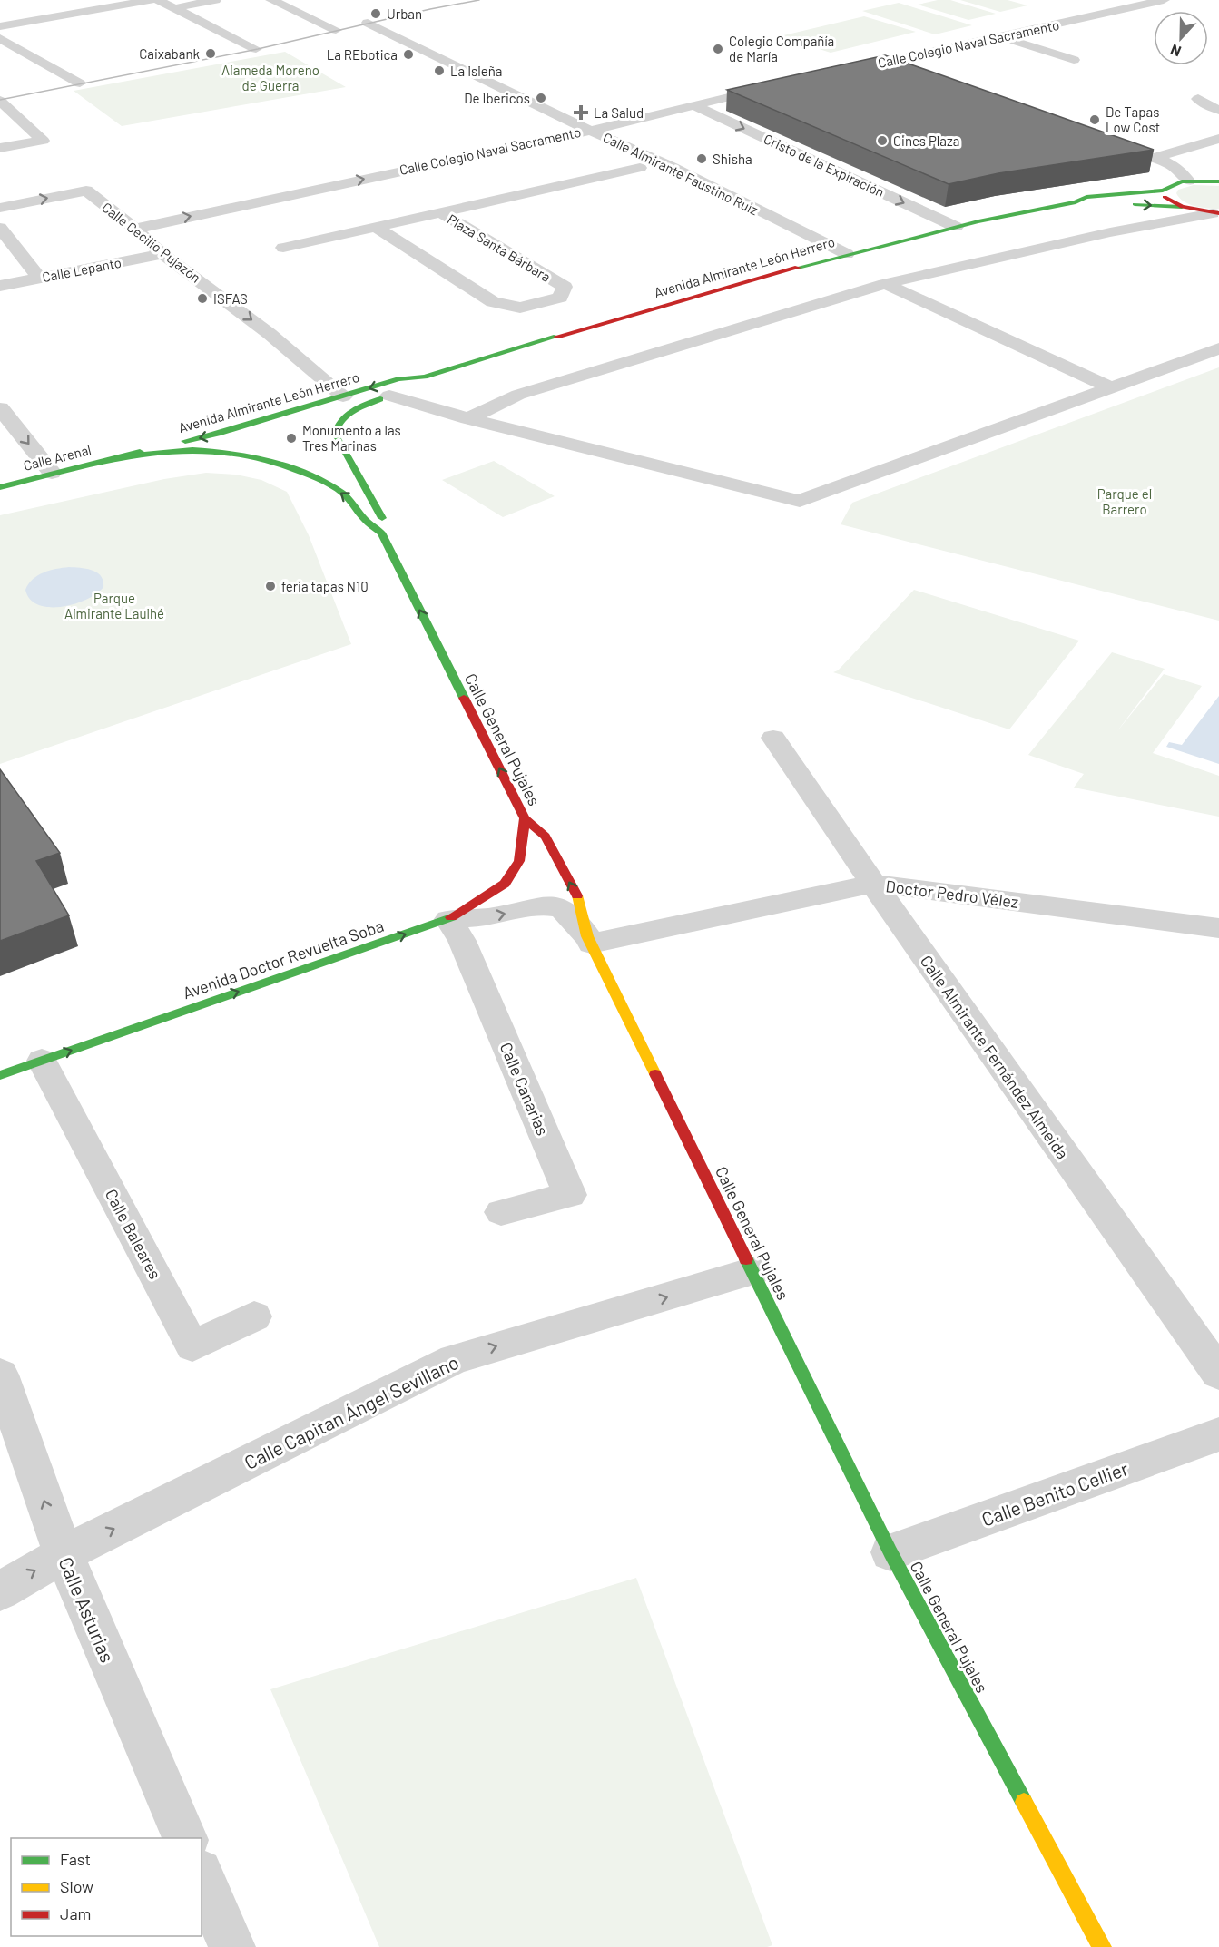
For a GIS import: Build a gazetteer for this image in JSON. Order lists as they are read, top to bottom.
{
  "streets": {
    "street": [
      "Calle Colegio Naval Sacramento",
      "Cristo de la Expiración",
      "Calle Almirante Faustino Ruiz",
      "Calle Cecilio Pujazón",
      "Plaza Santa Bárbara",
      "Avenida Almirante León Herrero",
      "Calle Lepanto",
      "Calle Arenal",
      "Calle General Pujales",
      "Doctor Pedro Vélez",
      "Avenida Doctor Revuelta Soba",
      "Calle Almirante Fernández Almeida",
      "Calle Canarias",
      "Calle Baleares",
      "Calle Capitan Ángel Sevillano",
      "Calle Benito Cellier",
      "Calle Asturias"
    ]
  },
  "crossings": [
    ["Calle Colegio Naval Sacramento", "Cristo de la Expiración"],
    ["Calle Colegio Naval Sacramento", "Calle Almirante Faustino Ruiz"],
    ["Calle Colegio Naval Sacramento", "Calle Cecilio Pujazón"],
    ["Cristo de la Expiración", "Avenida Almirante León Herrero"],
    ["Calle Almirante Faustino Ruiz", "Avenida Almirante León Herrero"],
    ["Calle Cecilio Pujazón", "Avenida Almirante León Herrero"],
    ["Calle Cecilio Pujazón", "Calle Lepanto"],
    ["Avenida Almirante León Herrero", "Calle Arenal"],
    ["Avenida Almirante León Herrero", "Calle General Pujales"],
    ["Calle General Pujales", "Doctor Pedro Vélez"],
    ["Calle General Pujales", "Avenida Doctor Revuelta Soba"],
    ["Calle General Pujales", "Calle Capitan Ángel Sevillano"],
    ["Calle General Pujales", "Calle Benito Cellier"],
    ["Doctor Pedro Vélez", "Calle Almirante Fernández Almeida"],
    ["Avenida Doctor Revuelta Soba", "Calle Canarias"],
    ["Avenida Doctor Revuelta Soba", "Calle Baleares"],
    ["Calle Capitan Ángel Sevillano", "Calle Asturias"]
  ],
  "one_way": ["Avenida Doctor Revuelta Soba", "Calle Capitan Ángel Sevillano", "Calle Asturias"],
  "parks": ["Alameda Moreno de Guerra", "Parque el Barrero", "Parque Almirante Laulhé"],
  "places": {
    "other": [
      "Urban",
      "Colegio Compañía de María",
      "Caixabank",
      "La REbotica",
      "La Isleña",
      "De Ibericos",
      "De Tapas Low Cost",
      "Cines Plaza",
      "Shisha",
      "ISFAS",
      "Monumento a las Tres Marinas",
      "feria tapas N10"
    ],
    "health": ["La Salud"]
  },
  "legend": ["Fast", "Slow", "Jam"],
  "north": "bottom"
}
